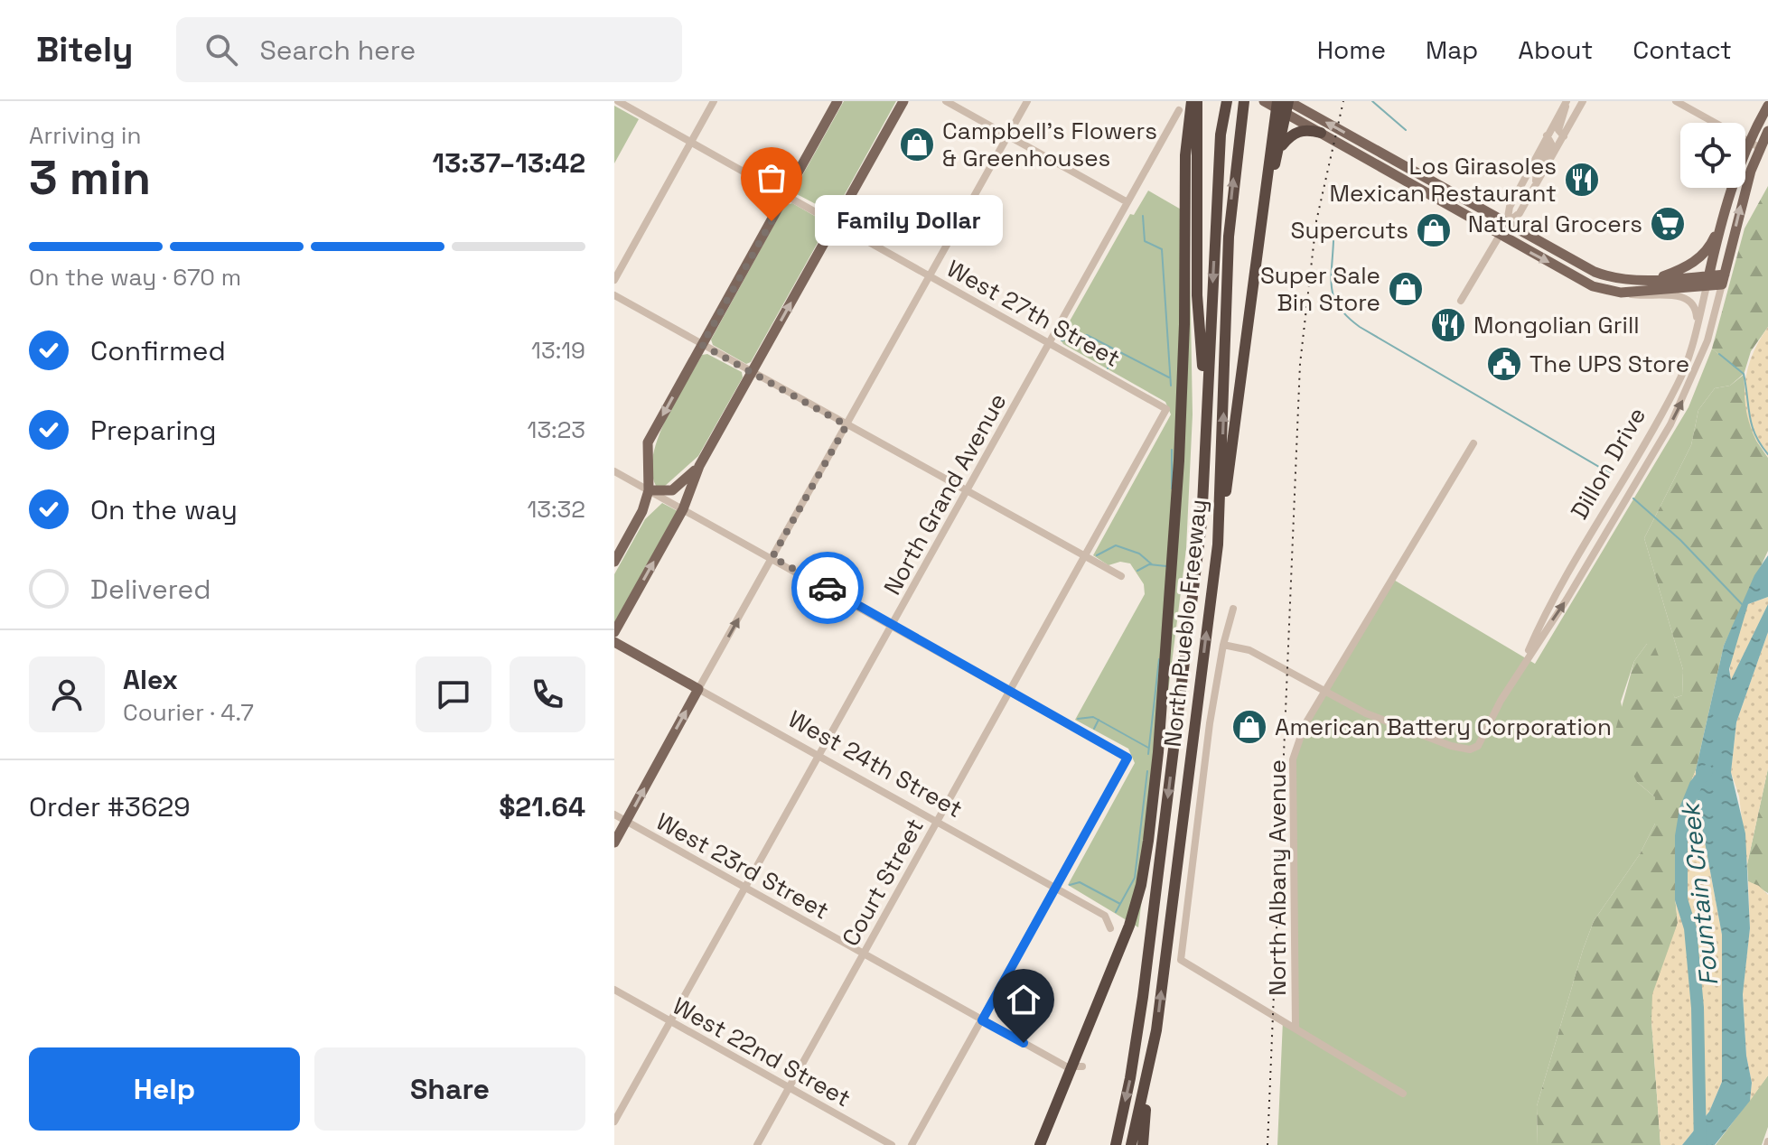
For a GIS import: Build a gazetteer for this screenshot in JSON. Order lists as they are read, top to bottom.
{
  "streets": {
    "highway": ["North Pueblo Freeway"],
    "main road": ["Dillon Drive", "West 24th Street"],
    "street": [
      "West 27th Street",
      "North Grand Avenue",
      "West 23rd Street",
      "North Albany Avenue",
      "Court Street",
      "West 22nd Street"
    ]
  },
  "crossings": [
    ["West 27th Street", "North Grand Avenue"],
    ["West 27th Street", "Court Street"],
    ["Dillon Drive", "North Albany Avenue"],
    ["North Grand Avenue", "West 24th Street"],
    ["North Grand Avenue", "West 23rd Street"],
    ["North Grand Avenue", "West 22nd Street"],
    ["West 24th Street", "Court Street"],
    ["West 23rd Street", "Court Street"],
    ["Court Street", "West 22nd Street"]
  ],
  "one_way": ["Dillon Drive"],
  "water": ["Fountain Creek"],
  "places": {
    "shop": [
      "Campbell's Flowers & Greenhouses",
      "Supercuts",
      "Super Sale Bin Store",
      "American Battery Corporation"
    ],
    "restaurant": ["Los Girasoles Mexican Restaurant", "Mongolian Grill"],
    "other": ["Family Dollar"],
    "supermarket": ["Natural Grocers"],
    "public building": ["The UPS Store"]
  },
  "page": {
    "header": "Bitely",
    "search": "Search here",
    "nav": [
      "Home",
      "Map",
      "About",
      "Contact"
    ],
    "heading": ["3 min", "Arriving in", "13:37–13:42"],
    "panel": [
      "Alex",
      "Courier · 4.7",
      "Order #3629",
      "$21.64"
    ],
    "bubble": "Family Dollar",
    "bar": "On the way · 670 m",
    "list": [
      ["Confirmed", "13:19"],
      ["Preparing", "13:23"],
      ["On the way", "13:32"],
      "Delivered"
    ],
    "buttons": ["Help", "Share"]
  }
}
